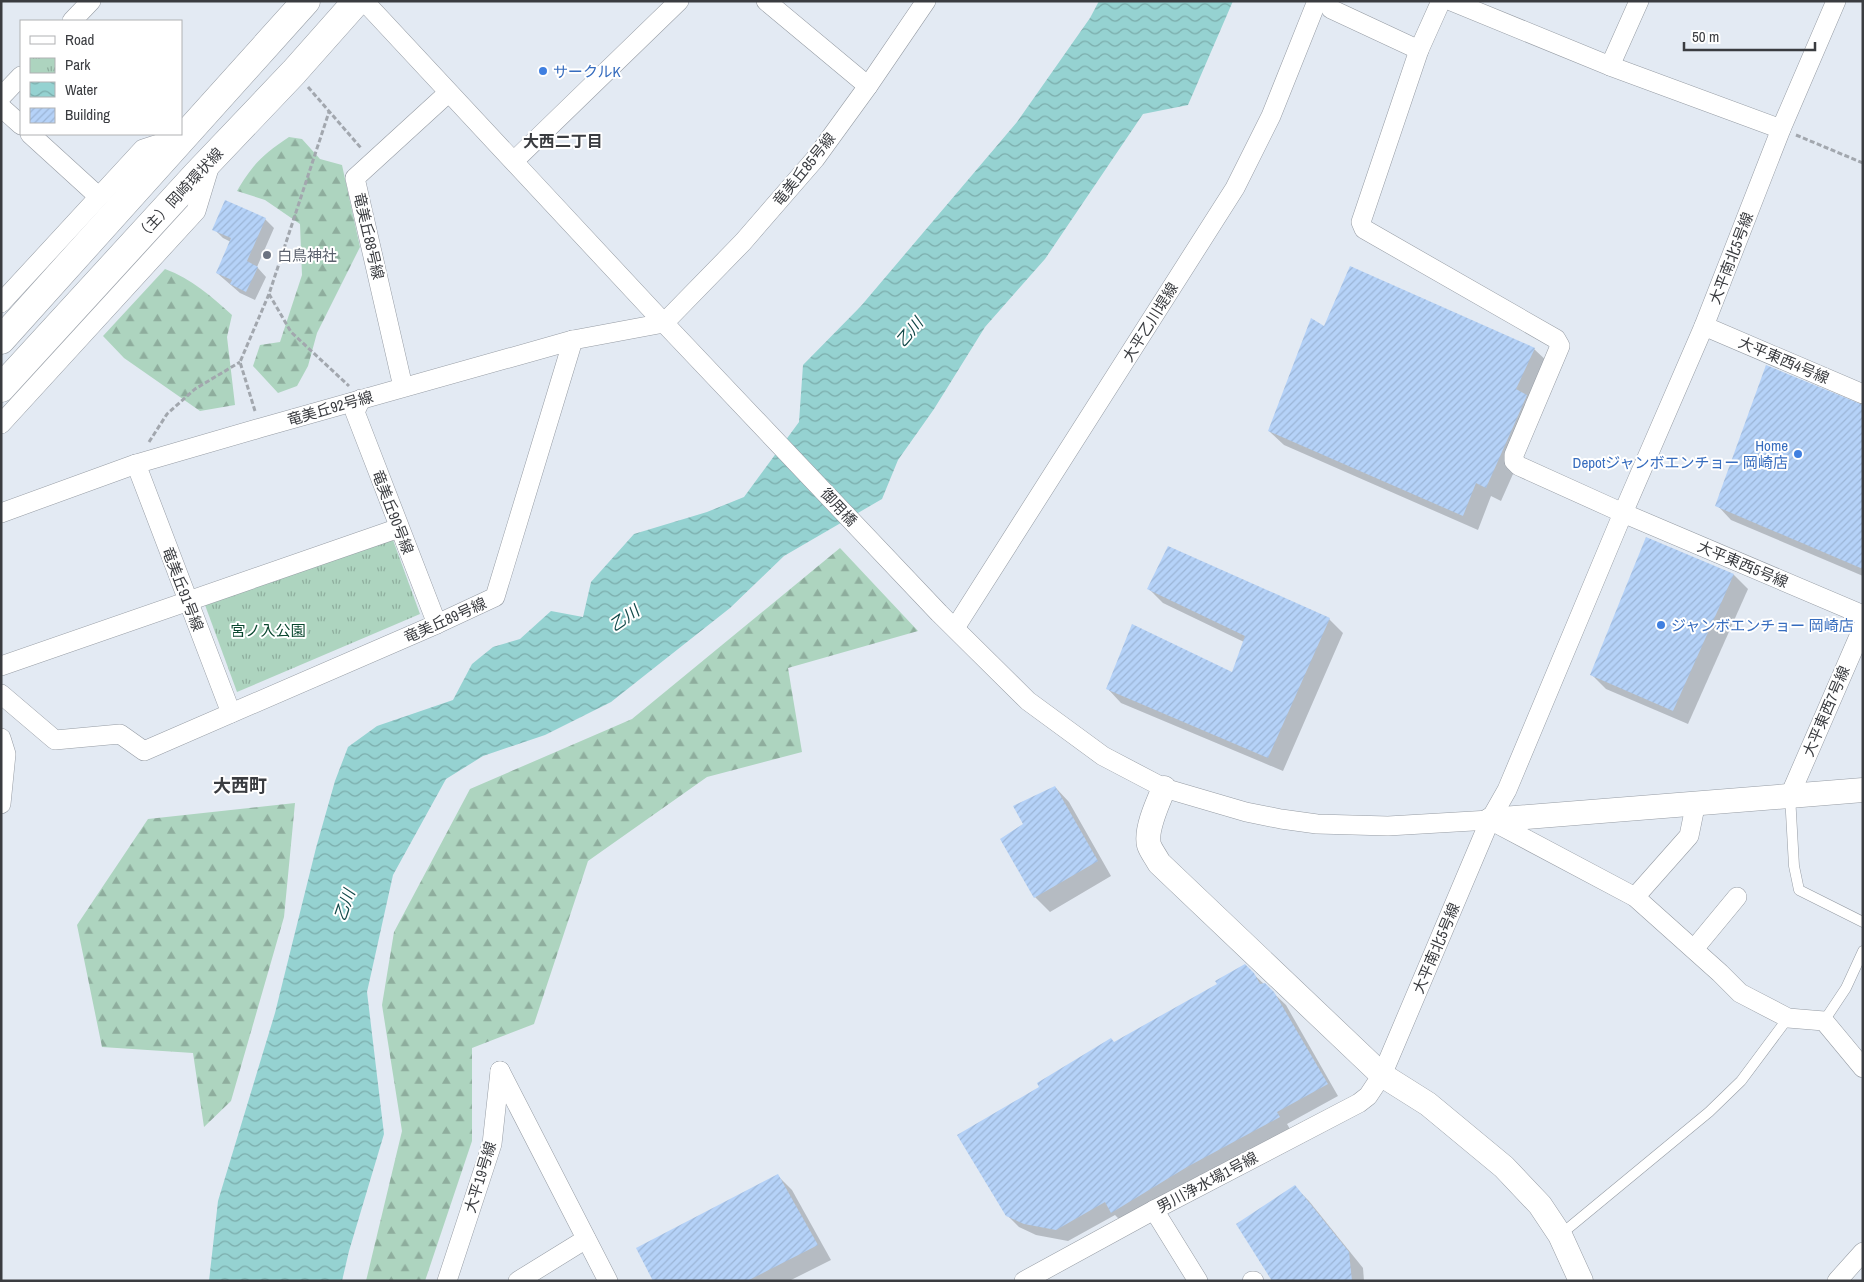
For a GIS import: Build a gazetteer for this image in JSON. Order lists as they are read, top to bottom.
{
  "streets": {
    "main road": ["（主）岡崎環状線"],
    "street": [
      "竜美丘85号線",
      "竜美丘88号線",
      "大平南北5号線",
      "大平乙川堤線",
      "大平東西4号線",
      "竜美丘92号線",
      "御用橋",
      "竜美丘90号線",
      "大平東西5号線",
      "竜美丘91号線",
      "竜美丘89号線",
      "大平東西7号線",
      "大平19号線",
      "男川浄水場1号線"
    ]
  },
  "crossings": [
    ["竜美丘85号線", "竜美丘92号線"],
    ["竜美丘85号線", "御用橋"],
    ["竜美丘88号線", "竜美丘92号線"],
    ["竜美丘88号線", "御用橋"],
    ["大平南北5号線", "大平東西4号線"],
    ["大平南北5号線", "御用橋"],
    ["大平南北5号線", "大平東西5号線"],
    ["大平南北5号線", "男川浄水場1号線"],
    ["大平乙川堤線", "御用橋"],
    ["竜美丘92号線", "御用橋"],
    ["竜美丘92号線", "竜美丘90号線"],
    ["竜美丘92号線", "竜美丘91号線"],
    ["竜美丘92号線", "竜美丘89号線"],
    ["竜美丘90号線", "竜美丘89号線"],
    ["竜美丘91号線", "竜美丘89号線"]
  ],
  "districts": ["大西二丁目", "大西町"],
  "water": ["乙川"],
  "parks": ["宮ノ入公園"],
  "places": [
    "サークルK",
    "白鳥神社",
    "Home Depotジャンボエンチョー 岡崎店",
    "ジャンボエンチョー 岡崎店"
  ],
  "legend": [
    "Road",
    "Park",
    "Water",
    "Building"
  ],
  "scale_bar": "50 m"
}
